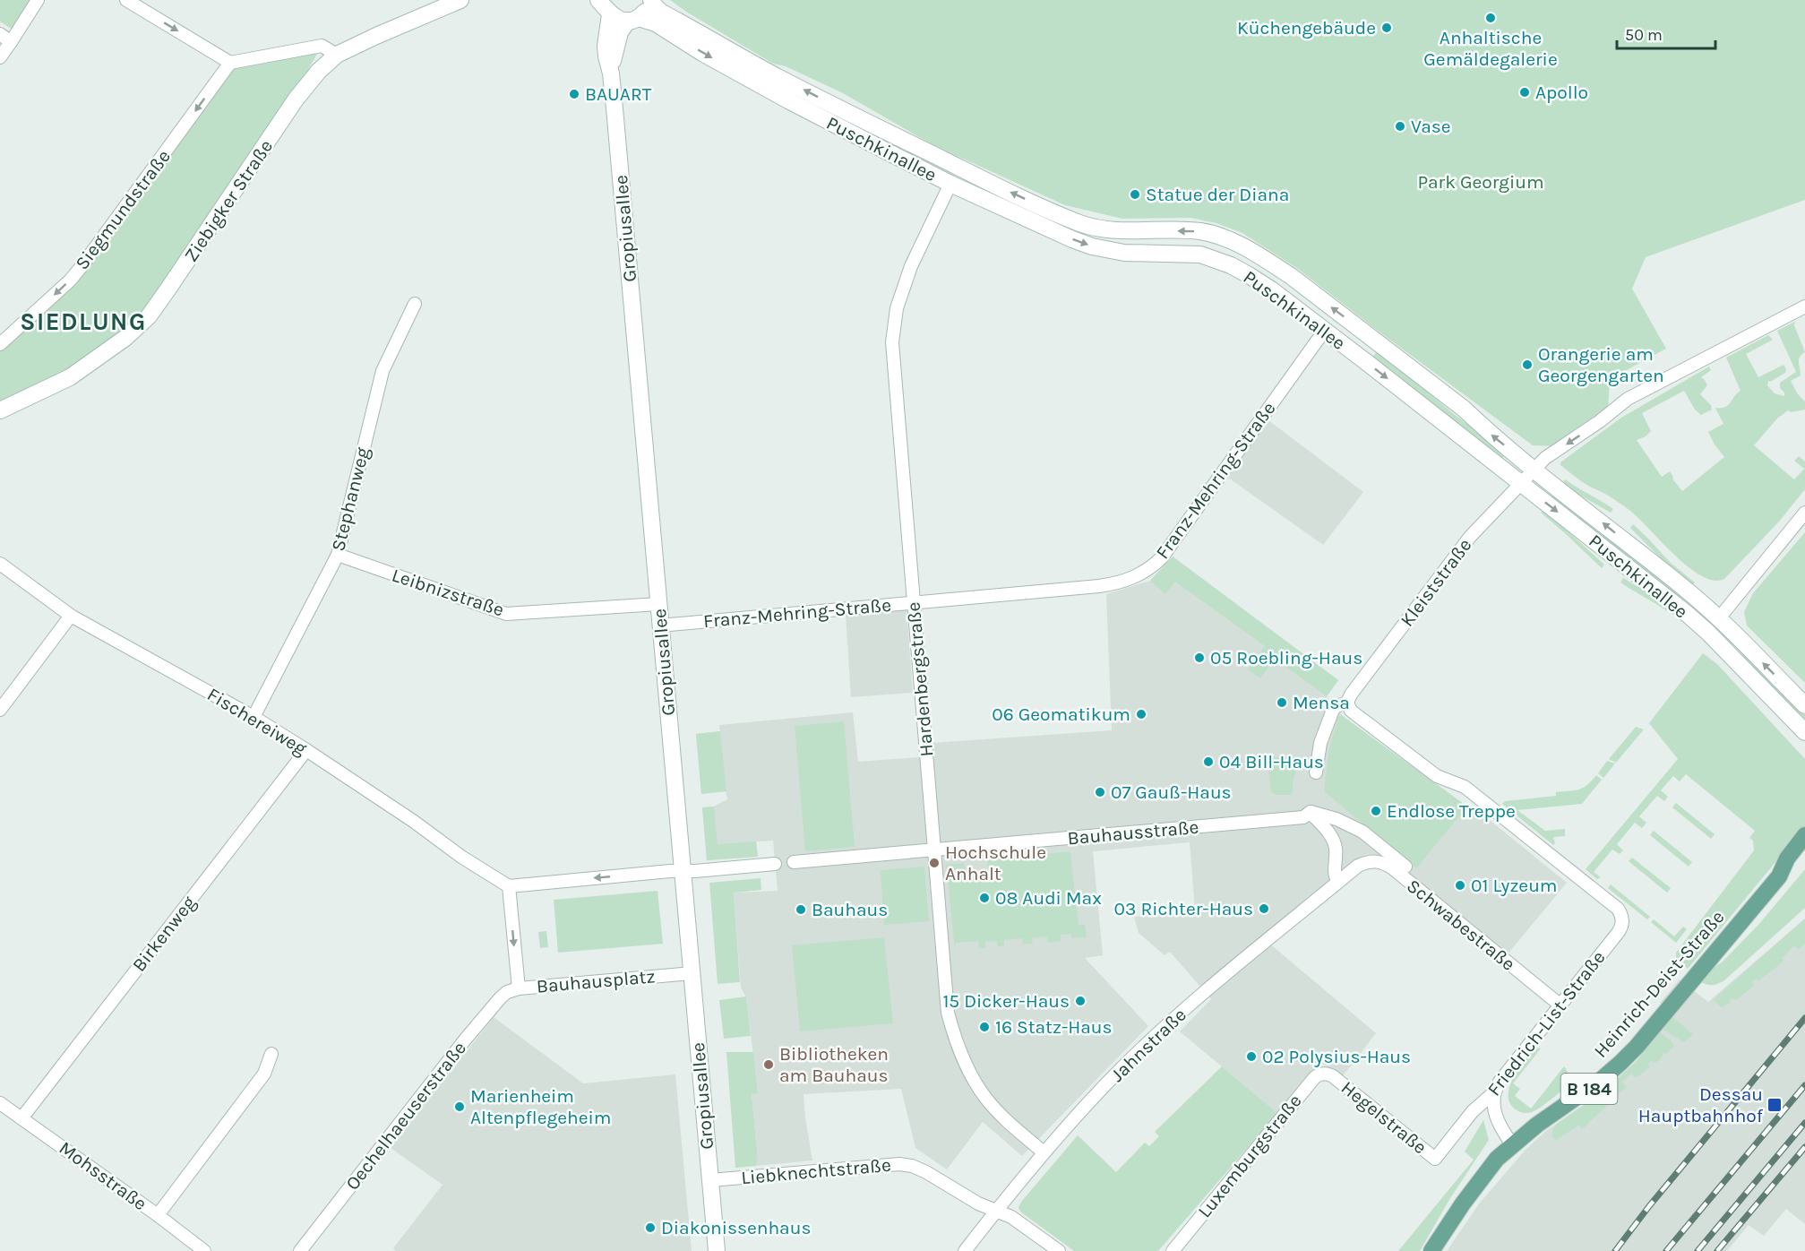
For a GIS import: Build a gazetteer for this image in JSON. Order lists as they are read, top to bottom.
{
  "streets": {
    "main road": [
      "Puschkinallee",
      "Ziebigker Straße",
      "Gropiusallee",
      "Heinrich-Deist-Straße",
      "B 184"
    ],
    "street": [
      "Siegmundstraße",
      "Franz-Mehring-Straße",
      "Stephanweg",
      "Kleiststraße",
      "Leibnizstraße",
      "Hardenbergstraße",
      "Fischereiweg",
      "Bauhausstraße",
      "Schwabestraße",
      "Birkenweg",
      "Bauhausplatz",
      "Friedrich-List-Straße",
      "Jahnstraße",
      "Oechelhaeuserstraße",
      "Hegelstraße",
      "Luxemburgstraße",
      "Liebknechtstraße",
      "Mohsstraße"
    ]
  },
  "crossings": [
    ["Puschkinallee", "Gropiusallee"],
    ["Puschkinallee", "Franz-Mehring-Straße"],
    ["Puschkinallee", "Kleiststraße"],
    ["Puschkinallee", "Hardenbergstraße"],
    ["Gropiusallee", "Franz-Mehring-Straße"],
    ["Gropiusallee", "Leibnizstraße"],
    ["Gropiusallee", "Bauhausplatz"],
    ["Gropiusallee", "Liebknechtstraße"],
    ["Franz-Mehring-Straße", "Hardenbergstraße"],
    ["Stephanweg", "Leibnizstraße"],
    ["Stephanweg", "Fischereiweg"],
    ["Kleiststraße", "Friedrich-List-Straße"],
    ["Hardenbergstraße", "Bauhausstraße"],
    ["Hardenbergstraße", "Jahnstraße"],
    ["Fischereiweg", "Birkenweg"],
    ["Fischereiweg", "Bauhausplatz"],
    ["Schwabestraße", "Friedrich-List-Straße"],
    ["Schwabestraße", "Jahnstraße"],
    ["Birkenweg", "Mohsstraße"],
    ["Bauhausplatz", "Oechelhaeuserstraße"],
    ["Friedrich-List-Straße", "Hegelstraße"],
    ["Jahnstraße", "Liebknechtstraße"],
    ["Hegelstraße", "Luxemburgstraße"]
  ],
  "one_way": ["Siegmundstraße", "Kleiststraße", "Bauhausplatz"],
  "districts": ["SIEDLUNG"],
  "parks": ["Park Georgium"],
  "places": {
    "other": [
      "Anhaltische Gemäldegalerie",
      "Küchengebäude",
      "Apollo",
      "BAUART",
      "Vase",
      "Statue der Diana",
      "Orangerie am Georgengarten",
      "05 Roebling-Haus",
      "Mensa",
      "06 Geomatikum",
      "04 Bill-Haus",
      "07 Gauß-Haus",
      "Endlose Treppe",
      "Hochschule Anhalt",
      "01 Lyzeum",
      "08 Audi Max",
      "03 Richter-Haus",
      "Bauhaus",
      "15 Dicker-Haus",
      "16 Statz-Haus",
      "02 Polysius-Haus",
      "Bibliotheken am Bauhaus",
      "Marienheim Altenpflegeheim",
      "Diakonissenhaus"
    ],
    "transit": ["Dessau Hauptbahnhof"]
  },
  "scale_bar": "50 m"
}
